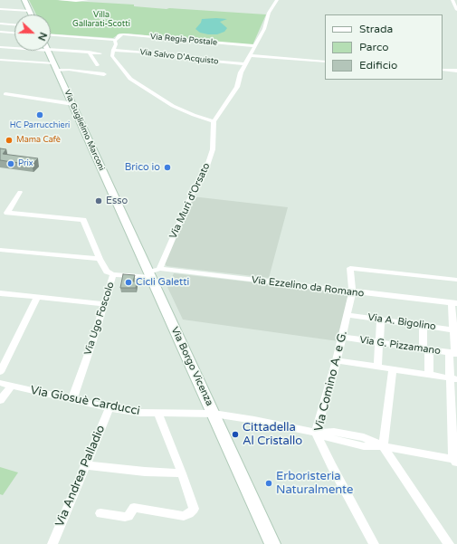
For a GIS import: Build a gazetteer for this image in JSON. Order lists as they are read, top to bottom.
{
  "streets": {
    "street": [
      "Via Regia Postale",
      "Via Salvo D'Acquisto",
      "Via Guglielmo Marconi",
      "Via Muri d'Orsato",
      "Via Ezzelino da Romano",
      "Via Ugo Foscolo",
      "Via A. Bigolino",
      "Via G. Pizzamano",
      "Via Borgo Vicenza",
      "Via Comino A. e G.",
      "Via Giosuè Carducci",
      "Via Andrea Palladio"
    ]
  },
  "crossings": [
    ["Via Guglielmo Marconi", "Via Borgo Vicenza"],
    ["Via Muri d'Orsato", "Via Ezzelino da Romano"],
    ["Via Muri d'Orsato", "Via Ugo Foscolo"],
    ["Via Muri d'Orsato", "Via Borgo Vicenza"],
    ["Via Ezzelino da Romano", "Via Ugo Foscolo"],
    ["Via Ezzelino da Romano", "Via Borgo Vicenza"],
    ["Via Ezzelino da Romano", "Via Comino A. e G."],
    ["Via Ugo Foscolo", "Via Borgo Vicenza"],
    ["Via Ugo Foscolo", "Via Giosuè Carducci"],
    ["Via A. Bigolino", "Via Comino A. e G."],
    ["Via G. Pizzamano", "Via Comino A. e G."],
    ["Via Borgo Vicenza", "Via Giosuè Carducci"],
    ["Via Comino A. e G.", "Via Giosuè Carducci"],
    ["Via Giosuè Carducci", "Via Andrea Palladio"]
  ],
  "parks": ["Villa Gallarati-Scotti"],
  "places": [
    "HC Parrucchieri",
    "Mama Cafè",
    "Prix",
    "Brico io",
    "Esso",
    "Cicli Galetti",
    "Cittadella Al Cristallo",
    "Erboristeria Naturalmente"
  ],
  "legend": ["Strada", "Parco", "Edificio"],
  "north": "right"
}
